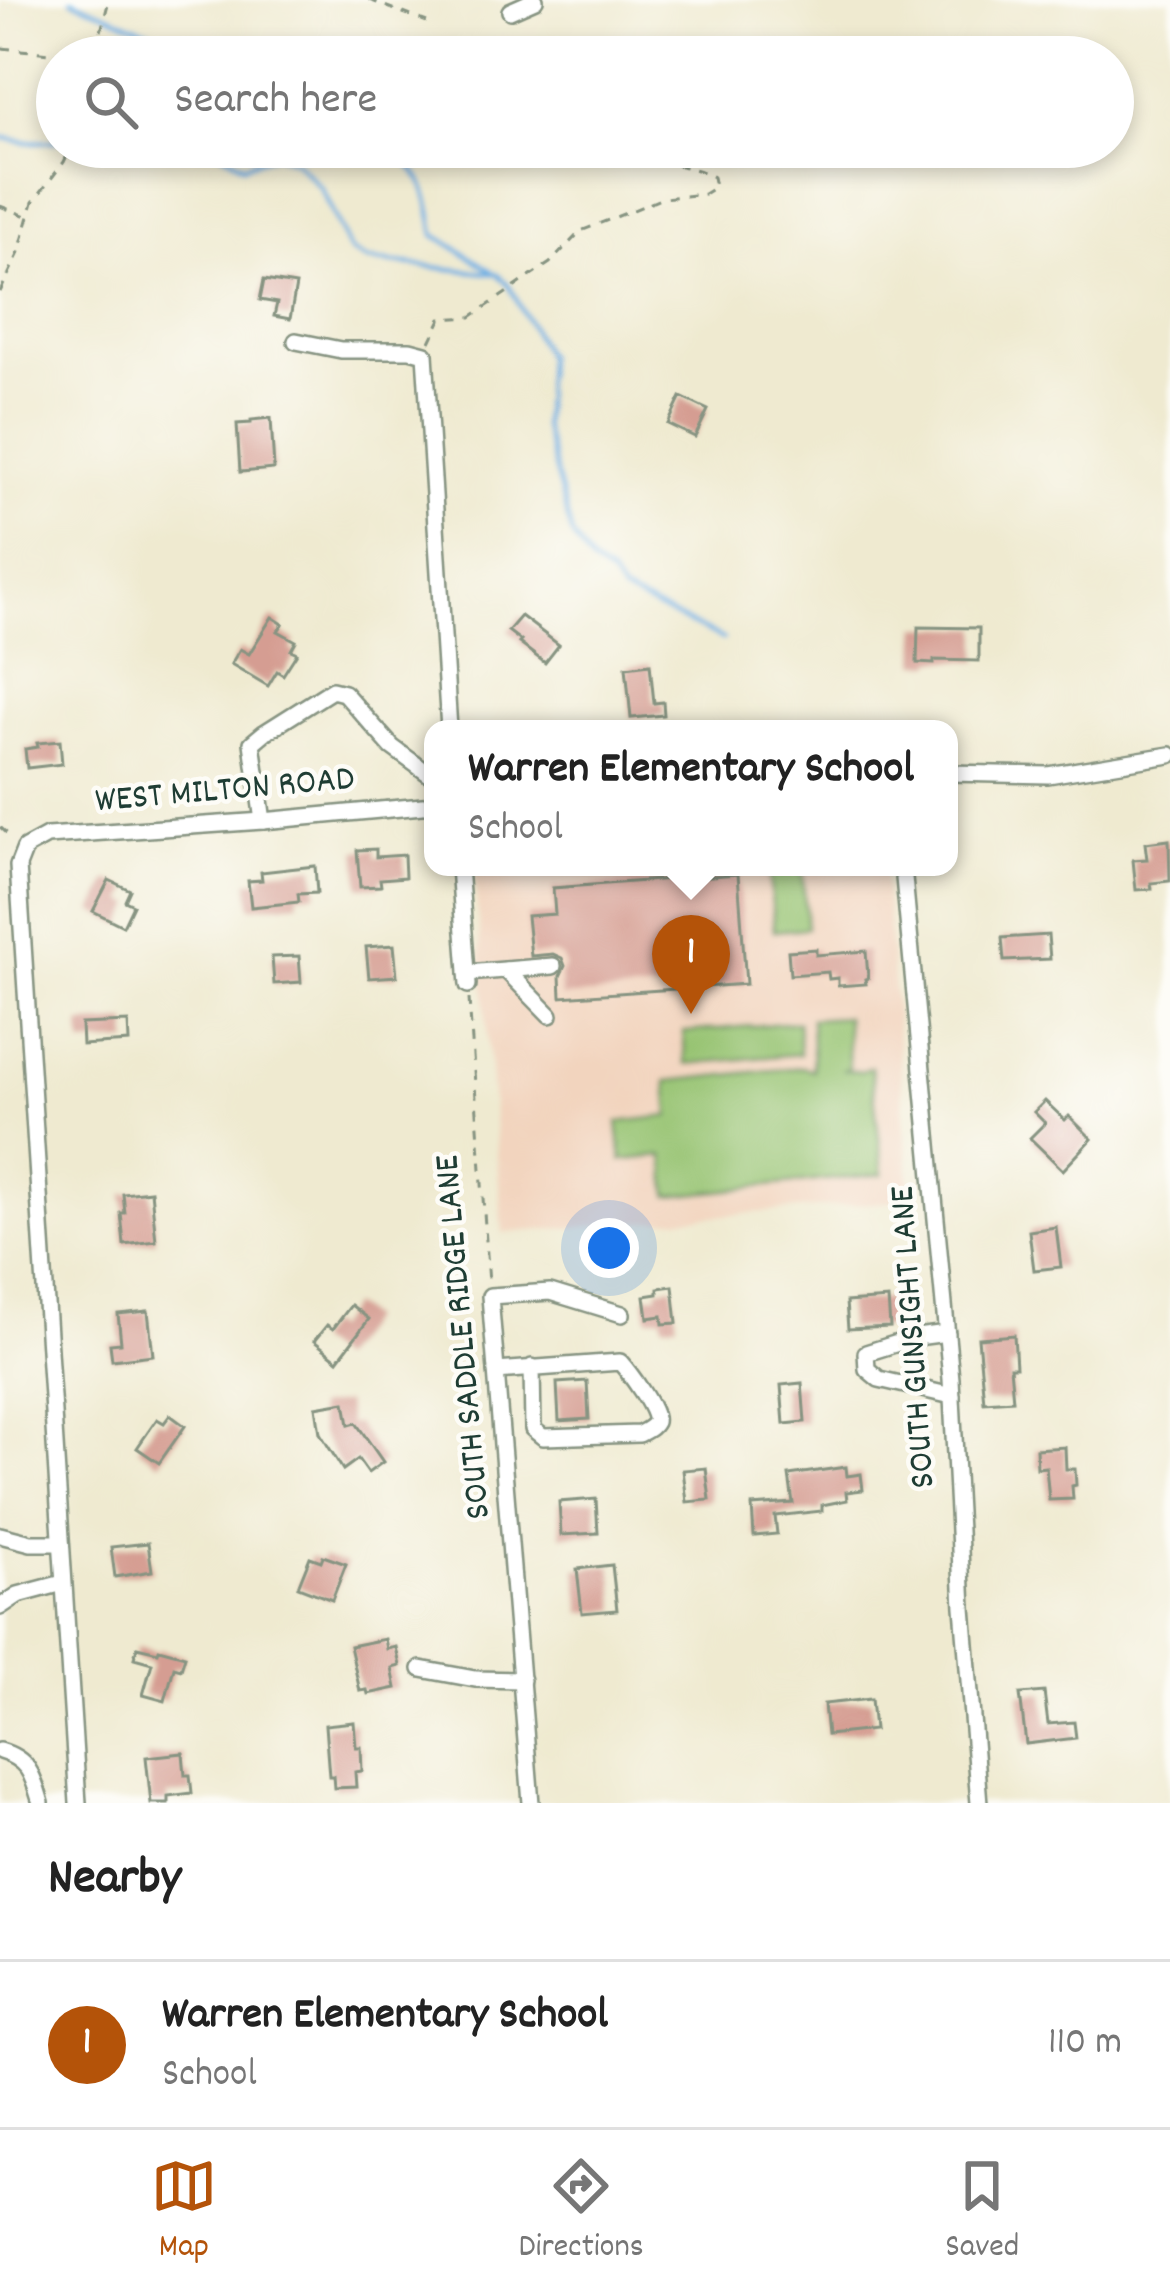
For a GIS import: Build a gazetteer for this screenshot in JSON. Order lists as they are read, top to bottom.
{
  "streets": {
    "street": ["WEST MILTON ROAD", "SOUTH SADDLE RIDGE LANE", "SOUTH GUNSIGHT LANE"]
  },
  "page": {
    "search": "Search here",
    "popup": ["Warren Elementary School", "School"],
    "pins": "1",
    "heading": "Nearby",
    "list": [
      {
        "mark": "1",
        "name": "Warren Elementary School",
        "note": "School",
        "value": "110 m"
      }
    ],
    "nav": ["Map", "Directions", "Saved"]
  }
}
